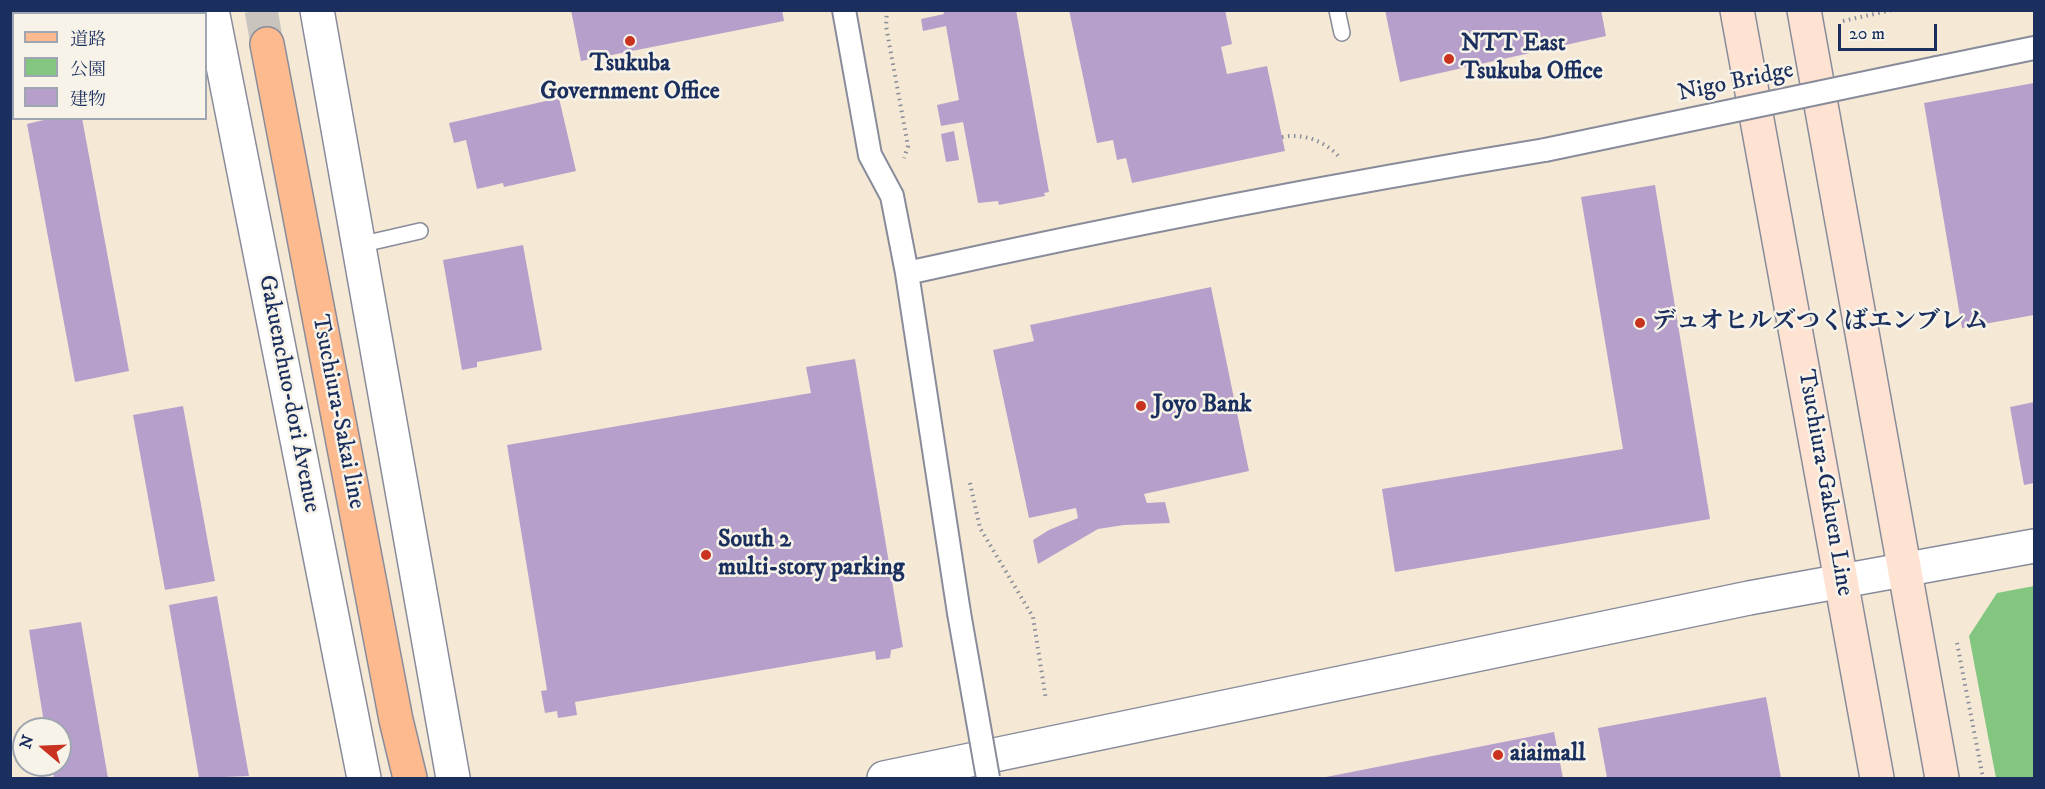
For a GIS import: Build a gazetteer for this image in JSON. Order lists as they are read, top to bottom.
{
  "streets": {
    "main road": ["Tsuchiura-Sakai line", "Tsuchiura-Gakuen Line"],
    "street": ["Nigo Bridge", "Gakuenchuo-dori Avenue"]
  },
  "places": [
    "Tsukuba Government Office",
    "NTT East Tsukuba Office",
    "デュオヒルズつくばエンブレム",
    "Joyo Bank",
    "South 2 multi-story parking",
    "aiaimall"
  ],
  "legend": ["道路", "公園", "建物"],
  "scale_bar": "20 m",
  "north": "left"
}
